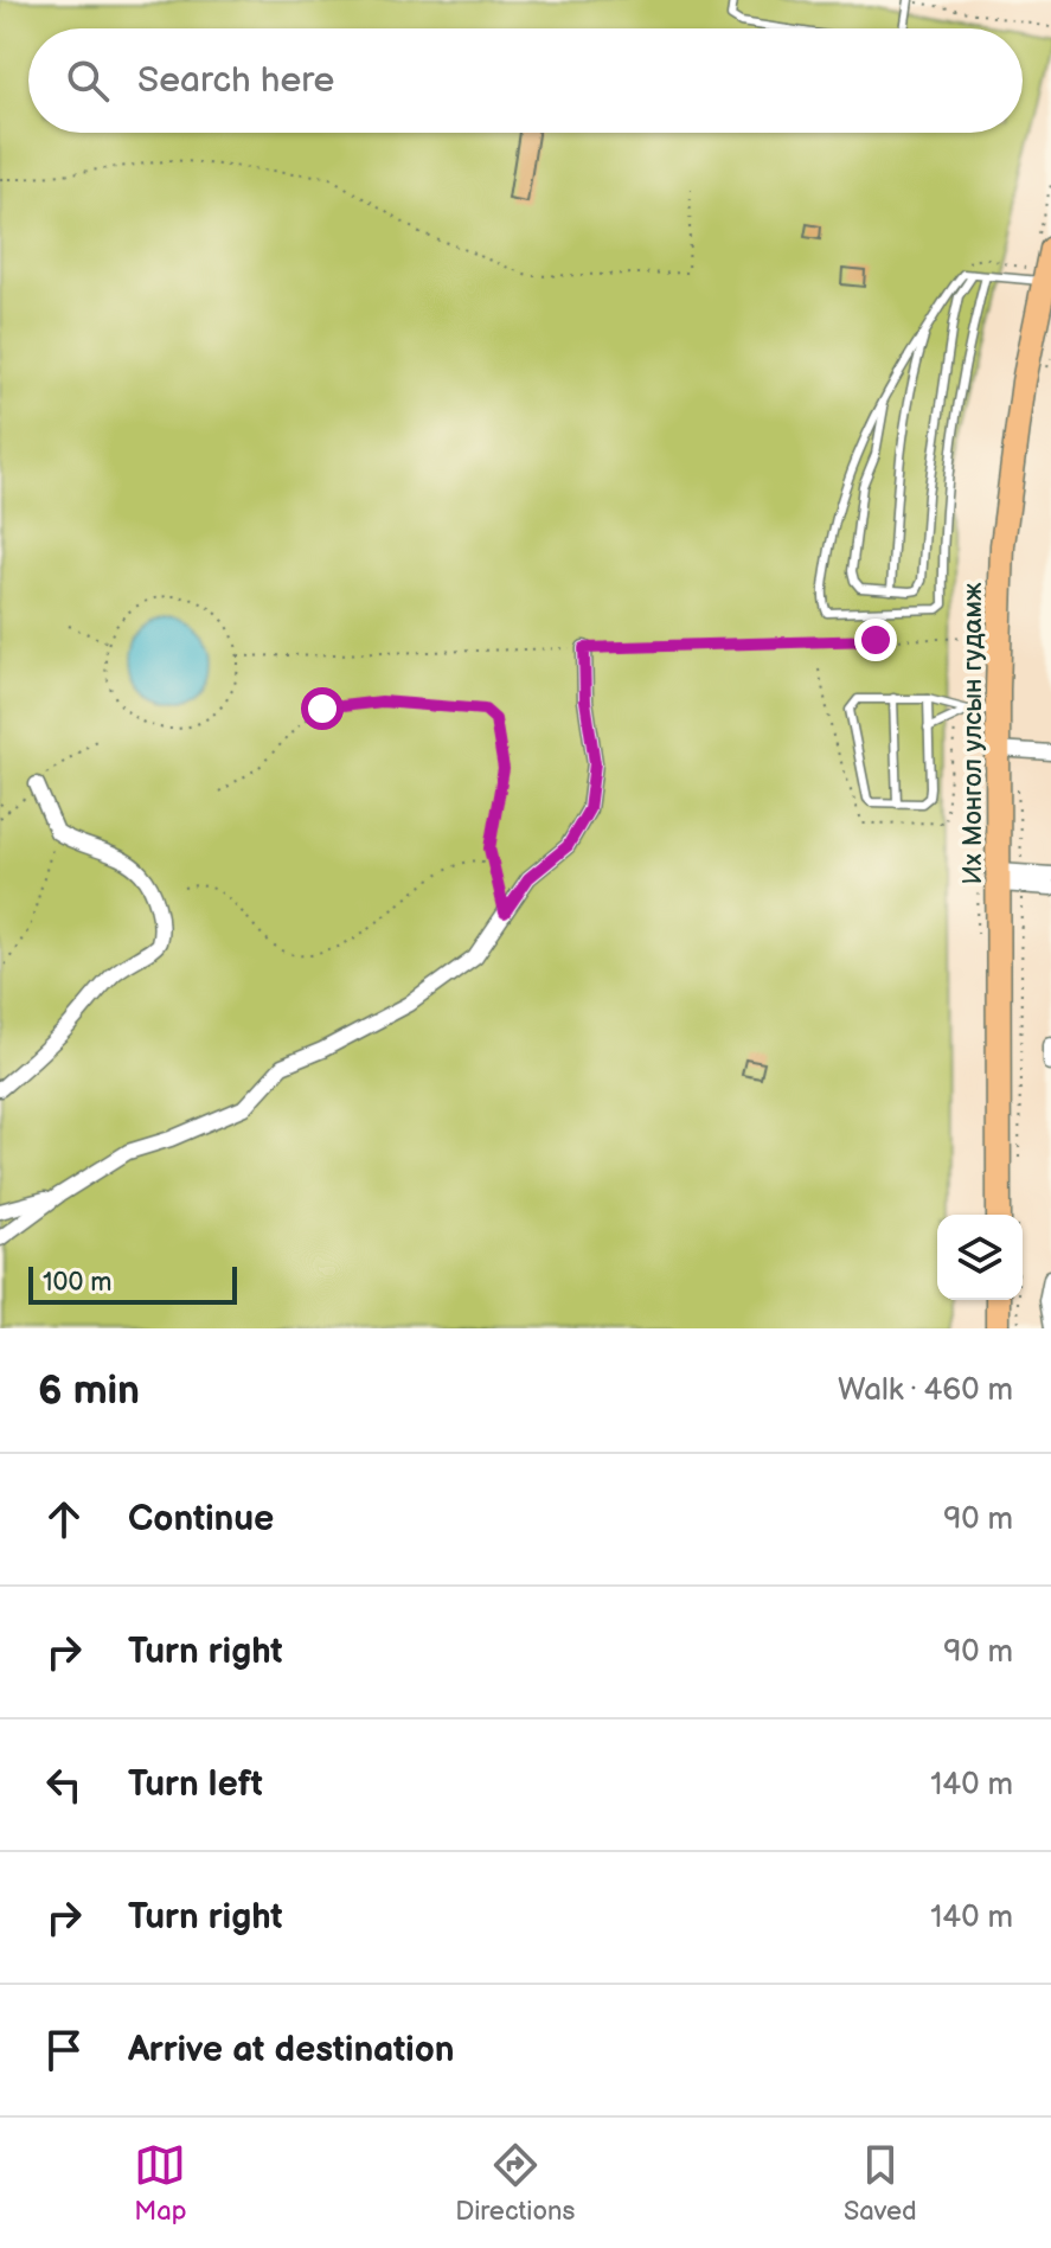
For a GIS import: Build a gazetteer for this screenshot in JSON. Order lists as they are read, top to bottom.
{
  "streets": {
    "main road": ["Их Монгол улсын гудамж"]
  },
  "scale_bar": "100 m",
  "page": {
    "search": "Search here",
    "scale": "100 m",
    "heading": ["6 min", "Walk · 460 m"],
    "list": [
      ["Continue", "90 m"],
      ["Turn right", "90 m"],
      ["Turn left", "140 m"],
      ["Turn right", "140 m"],
      "Arrive at destination"
    ],
    "nav": ["Map", "Directions", "Saved"]
  }
}
